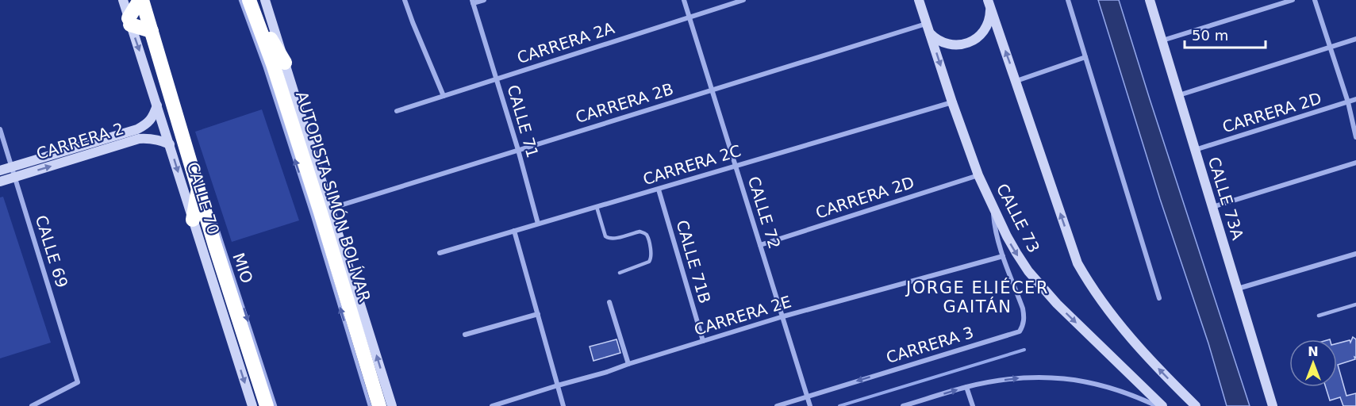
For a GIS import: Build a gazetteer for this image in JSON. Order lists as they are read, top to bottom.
{
  "streets": {
    "highway": ["AUTOPISTA SIMÓN BOLÍVAR"],
    "street": [
      "CARRERA 2A",
      "CARRERA 2B",
      "CARRERA 2D",
      "CALLE 71",
      "CARRERA 2",
      "CARRERA 2C",
      "CALLE 70",
      "CALLE 73A",
      "CALLE 72",
      "CALLE 73",
      "CALLE 69",
      "CALLE 71B",
      "CARRERA 2E",
      "CARRERA 3"
    ],
    "lane": ["MIO"]
  },
  "crossings": [
    ["CARRERA 2A", "CALLE 71"],
    ["CARRERA 2A", "CALLE 72"],
    ["CARRERA 2B", "CALLE 71"],
    ["CARRERA 2B", "CALLE 72"],
    ["CARRERA 2B", "CALLE 73"],
    ["CARRERA 2D", "CALLE 73A"],
    ["CARRERA 2D", "CALLE 72"],
    ["CARRERA 2D", "CALLE 73"],
    ["CALLE 71", "CARRERA 2C"],
    ["CARRERA 2", "CALLE 70"],
    ["CARRERA 2", "CALLE 69"],
    ["CARRERA 2C", "CALLE 72"],
    ["CARRERA 2C", "CALLE 73"],
    ["CARRERA 2C", "CALLE 71B"],
    ["CALLE 72", "CARRERA 2E"],
    ["CALLE 72", "CARRERA 3"],
    ["CALLE 73", "CARRERA 3"],
    ["CALLE 71B", "CARRERA 2E"],
    ["CARRERA 2E", "CARRERA 3"]
  ],
  "one_way": ["CALLE 70", "MIO"],
  "districts": ["JORGE ELIÉCER GAITÁN"],
  "scale_bar": "50 m",
  "north": "top"
}
